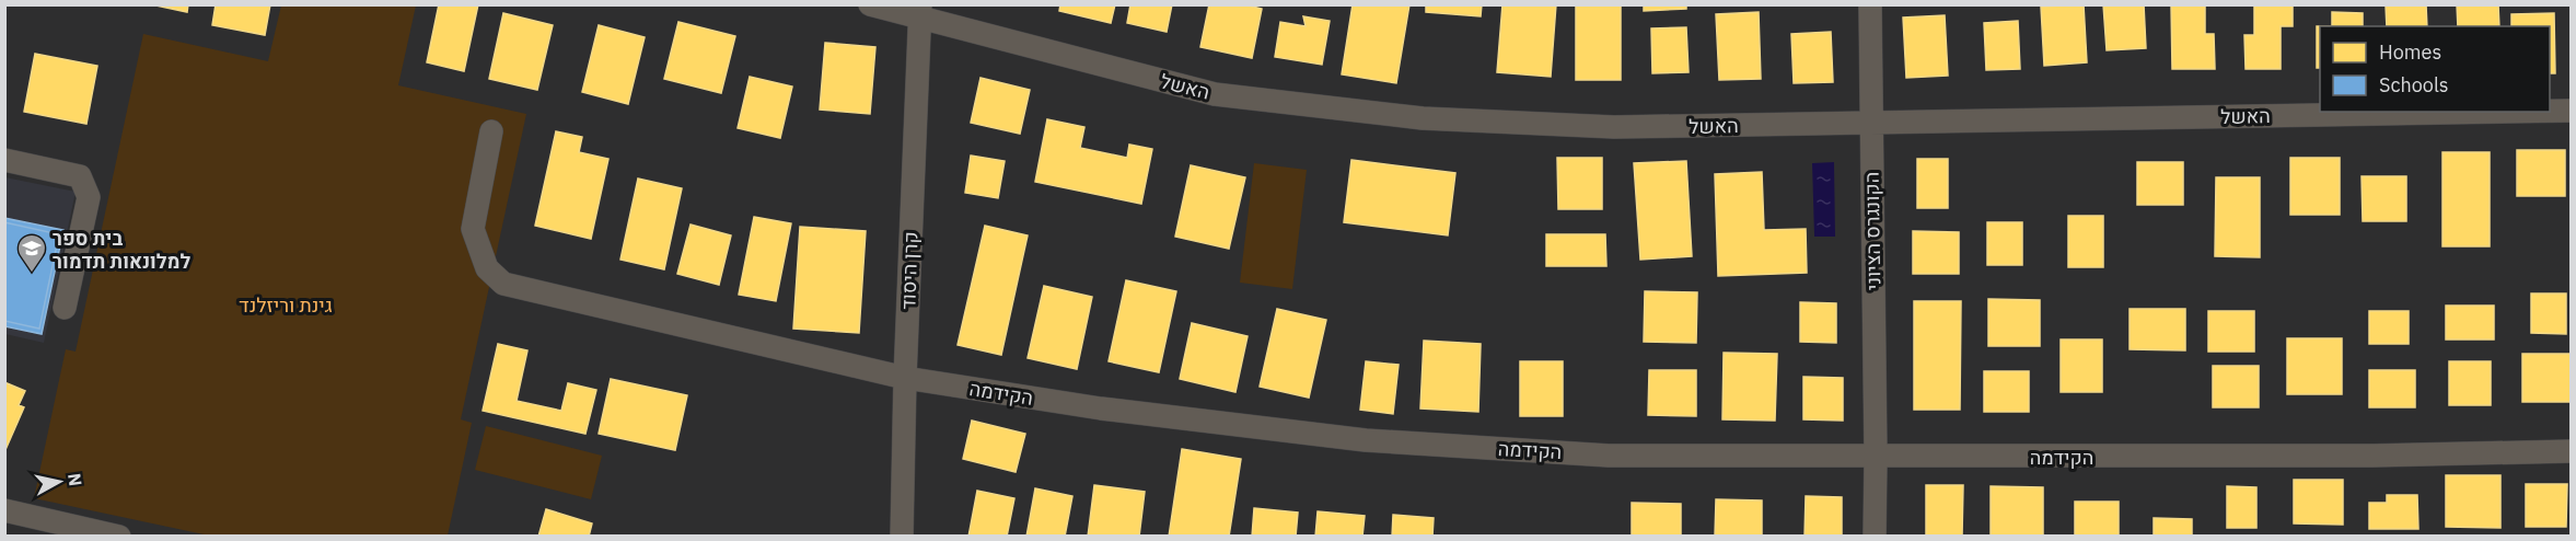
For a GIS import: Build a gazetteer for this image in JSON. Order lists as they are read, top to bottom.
{
  "streets": {
    "street": [
      "האשל",
      "הקונגרס הציוני",
      "קרן היסוד",
      "הקידמה"
    ]
  },
  "crossings": [
    ["האשל", "הקונגרס הציוני"],
    ["האשל", "קרן היסוד"],
    ["הקונגרס הציוני", "הקידמה"],
    ["קרן היסוד", "הקידמה"]
  ],
  "parks": ["גינת וריזלנד"],
  "places": {
    "school or university": ["בית ספר למלונאות תדמור"]
  },
  "legend": ["Homes", "Schools"],
  "north": "right"
}
